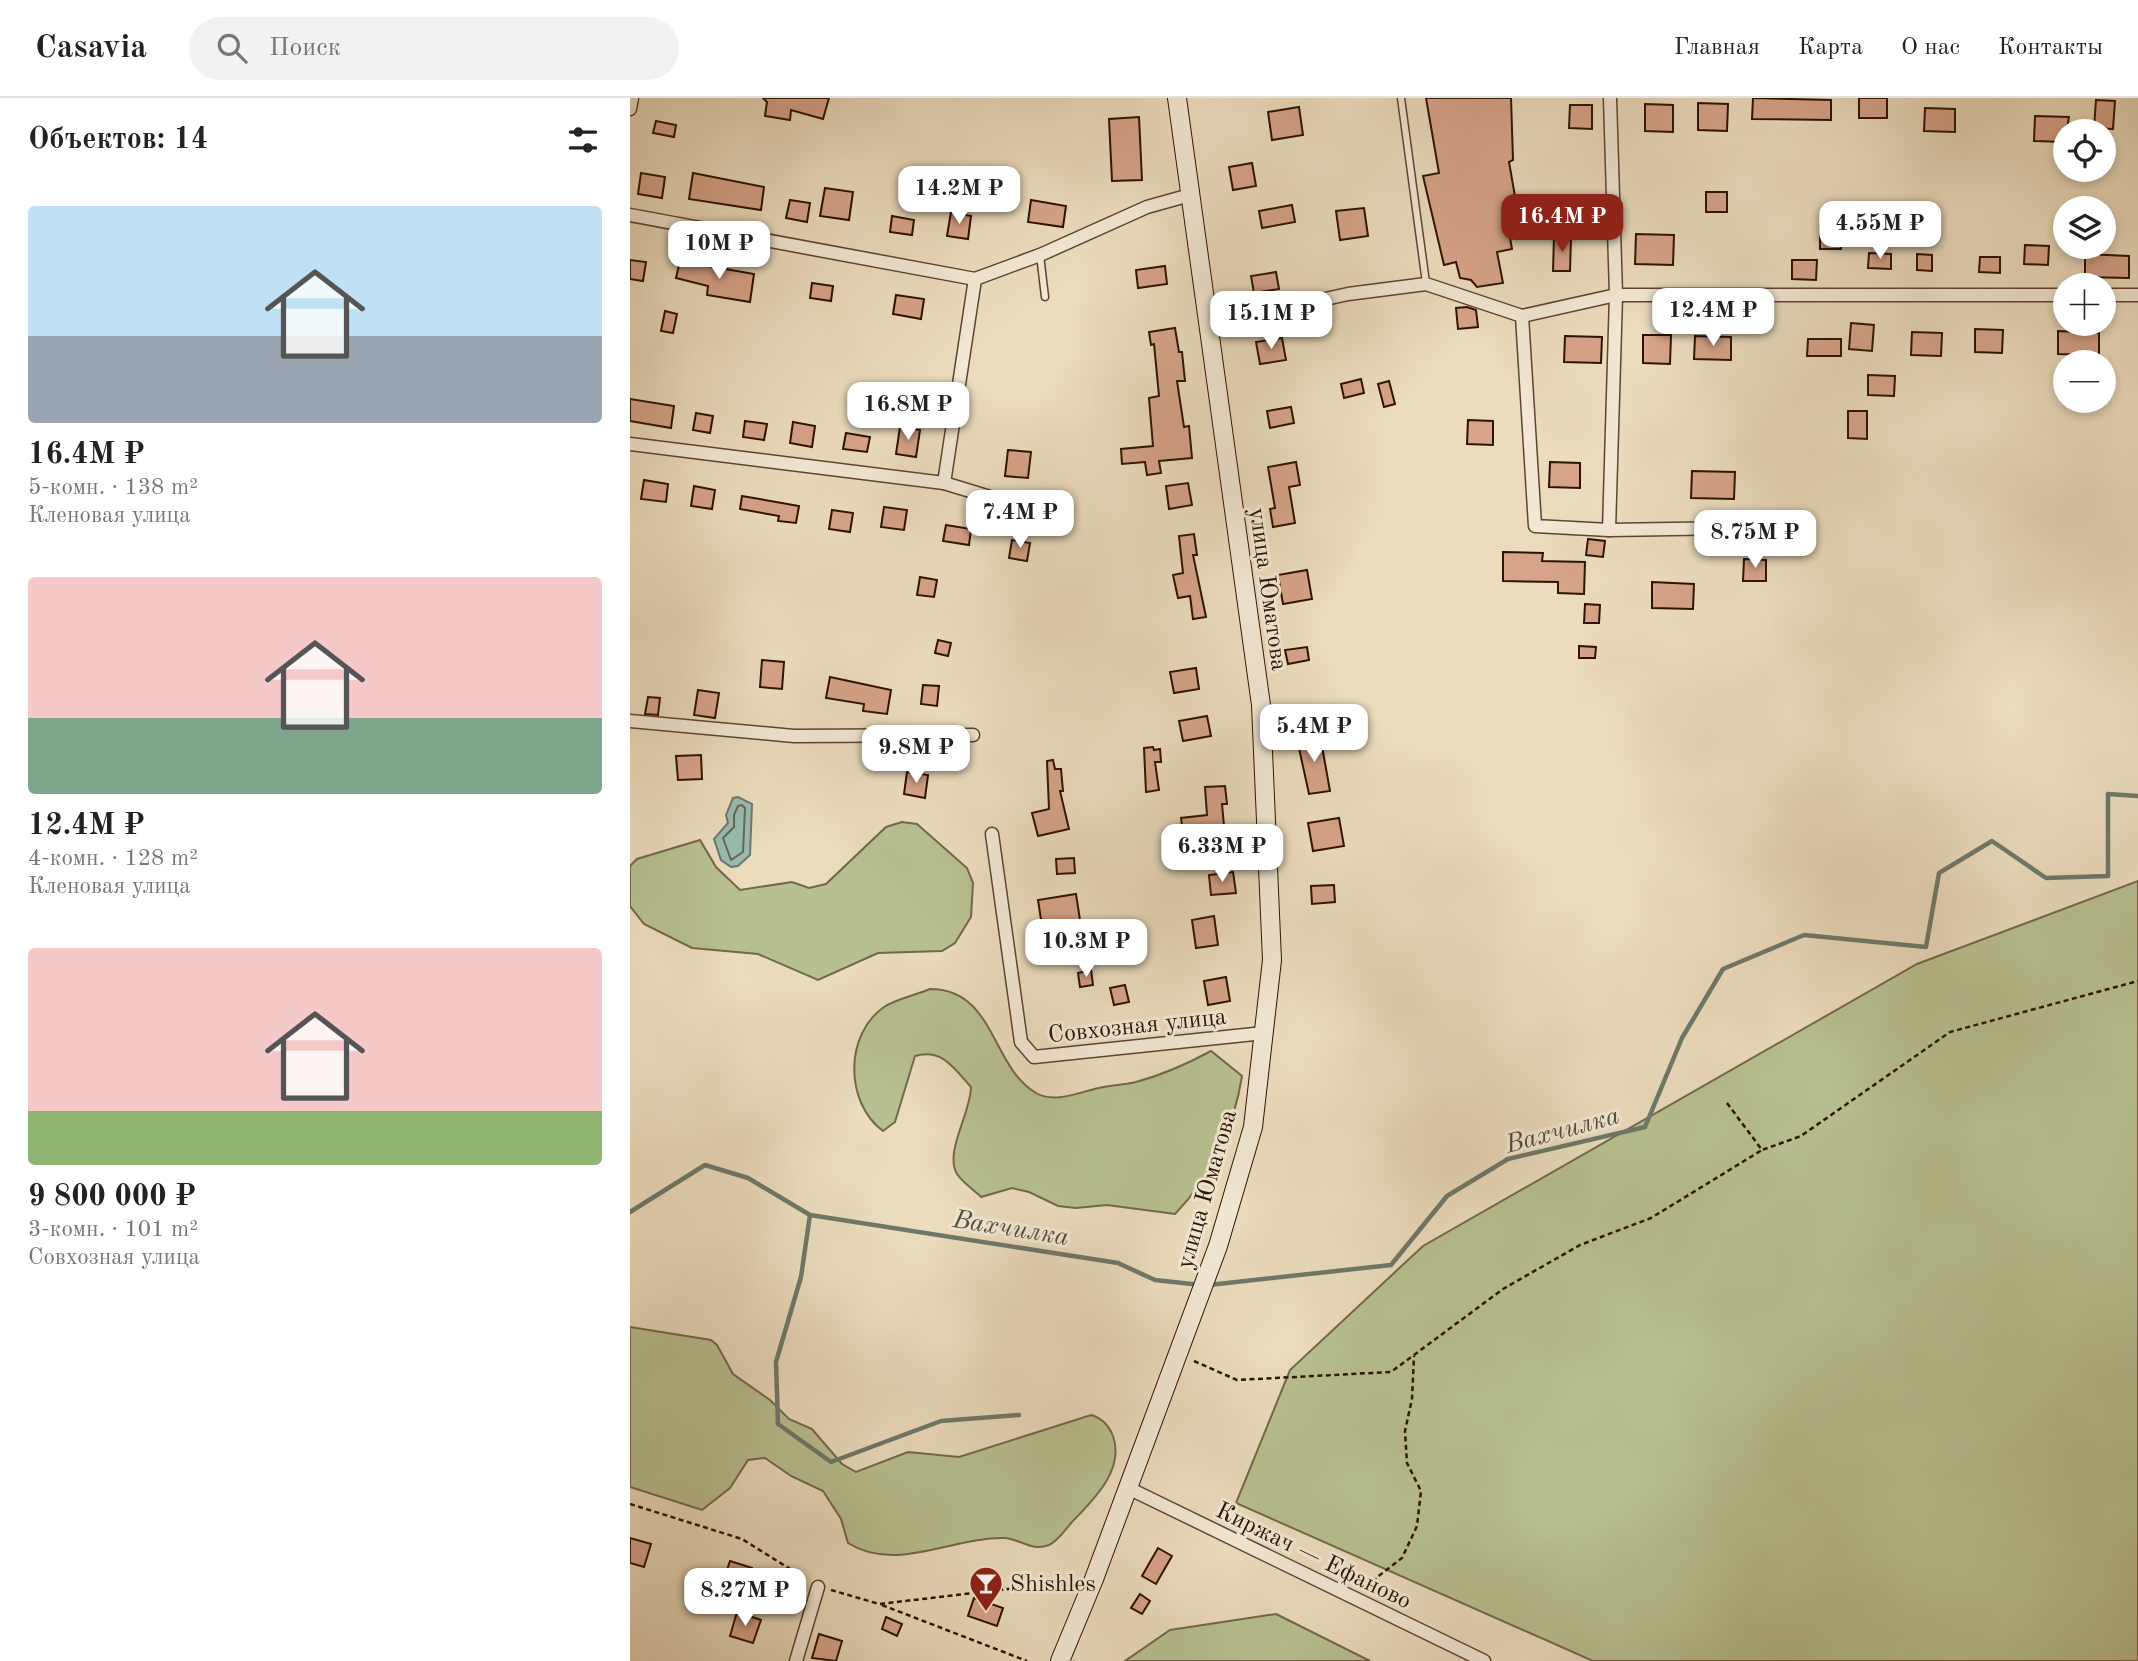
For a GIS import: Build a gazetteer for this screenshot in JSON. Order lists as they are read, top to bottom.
{
  "streets": {
    "main road": ["улица Юматова"],
    "street": ["Совхозная улица", "Киржач — Ефаново"]
  },
  "crossings": [
    ["улица Юматова", "Совхозная улица"],
    ["улица Юматова", "Киржач — Ефаново"]
  ],
  "water": ["Вахчилка"],
  "places": {
    "bar": ["Shishles"]
  },
  "page": {
    "header": "Casavia",
    "search": "Поиск",
    "nav": [
      "Главная",
      "Карта",
      "О нас",
      "Контакты"
    ],
    "heading": "Объектов: 14",
    "map_buttons": ["+", "−"],
    "price": [
      "14.2M ₽",
      "16.4M ₽",
      "4.55M ₽",
      "10M ₽",
      "12.4M ₽",
      "15.1M ₽",
      "16.8M ₽",
      "7.4M ₽",
      "8.75M ₽",
      "5.4M ₽",
      "9.8M ₽",
      "6.33M ₽",
      "10.3M ₽",
      "8.27M ₽"
    ],
    "list": [
      {
        "name": "16.4M ₽",
        "note": "5-комн. · 138 m² · Кленовая улица"
      },
      {
        "name": "12.4M ₽",
        "note": "4-комн. · 128 m² · Кленовая улица"
      },
      {
        "name": "9 800 000 ₽",
        "note": "3-комн. · 101 m² · Совхозная улица"
      }
    ]
  }
}
